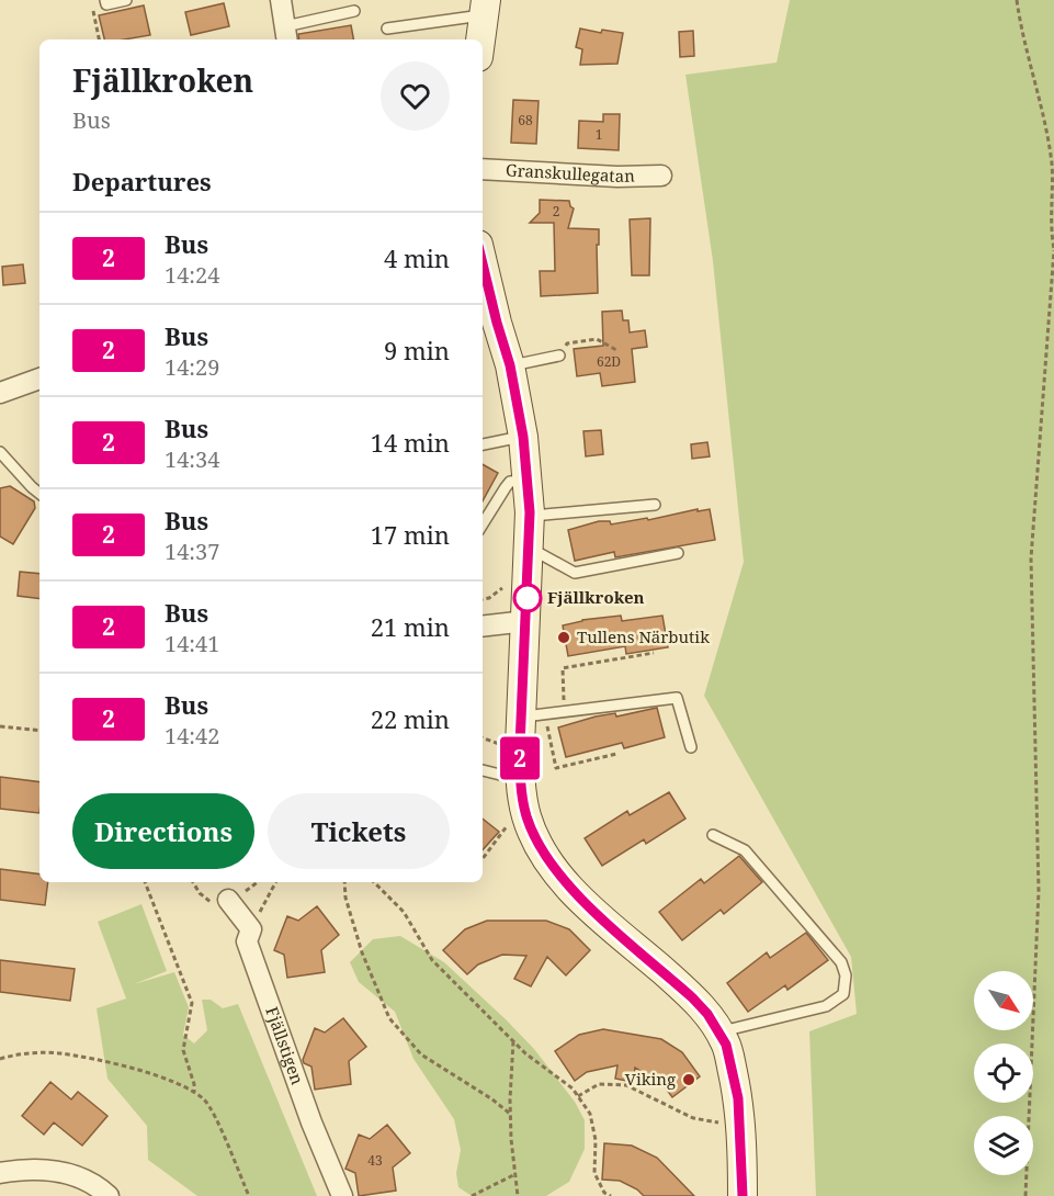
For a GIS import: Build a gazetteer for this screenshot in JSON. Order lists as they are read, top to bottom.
{
  "streets": {
    "street": ["Granskullegatan", "Fjällstigen"]
  },
  "places": ["Fjällkroken", "Tullens Närbutik", "Viking"],
  "lines": ["bus line 2"],
  "house_numbers": [
    "68",
    "1",
    "2",
    "62D",
    "43"
  ],
  "north": "bottom right",
  "page": {
    "on_map": "2",
    "heading": [
      ["Fjällkroken", "Bus"],
      "Departures"
    ],
    "list": [
      {
        "mark": "2",
        "name": "Bus",
        "note": "14:24",
        "value": "4 min"
      },
      {
        "mark": "2",
        "name": "Bus",
        "note": "14:29",
        "value": "9 min"
      },
      {
        "mark": "2",
        "name": "Bus",
        "note": "14:34",
        "value": "14 min"
      },
      {
        "mark": "2",
        "name": "Bus",
        "note": "14:37",
        "value": "17 min"
      },
      {
        "mark": "2",
        "name": "Bus",
        "note": "14:41",
        "value": "21 min"
      },
      {
        "mark": "2",
        "name": "Bus",
        "note": "14:42",
        "value": "22 min"
      }
    ],
    "buttons": ["Directions", "Tickets"]
  }
}
